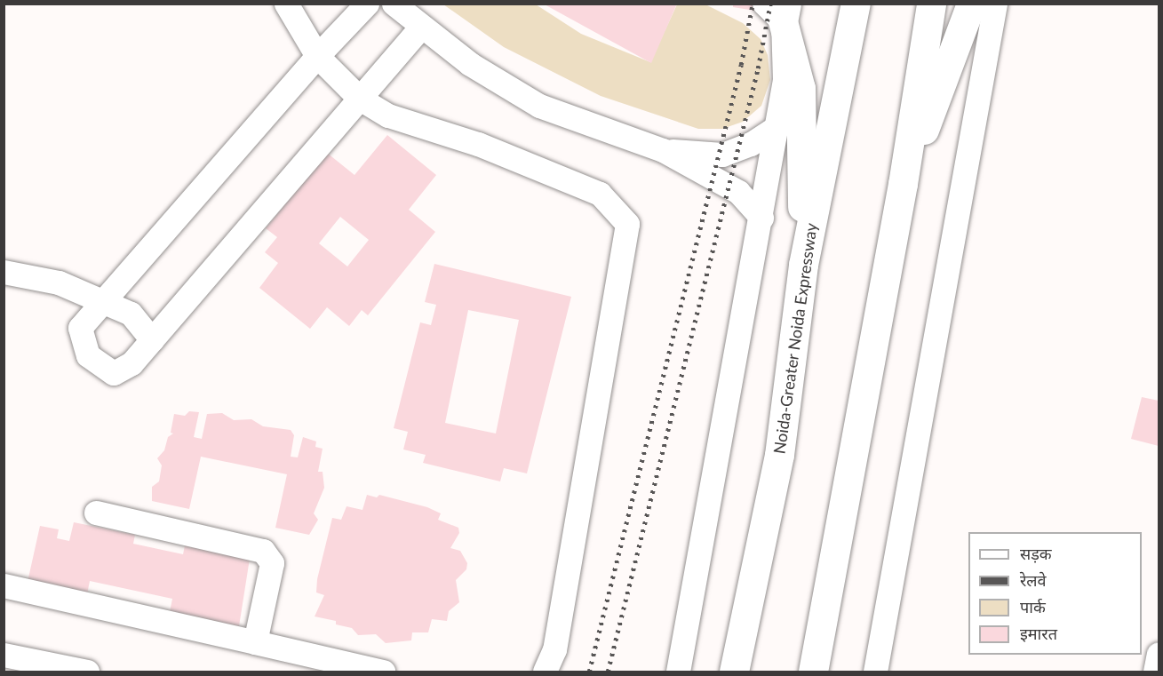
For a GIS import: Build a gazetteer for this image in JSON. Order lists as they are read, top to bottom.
{
  "streets": {
    "highway": ["Noida-Greater Noida Expressway"]
  },
  "legend": [
    "सड़क",
    "रेलवे",
    "पार्क",
    "इमारत"
  ]
}
